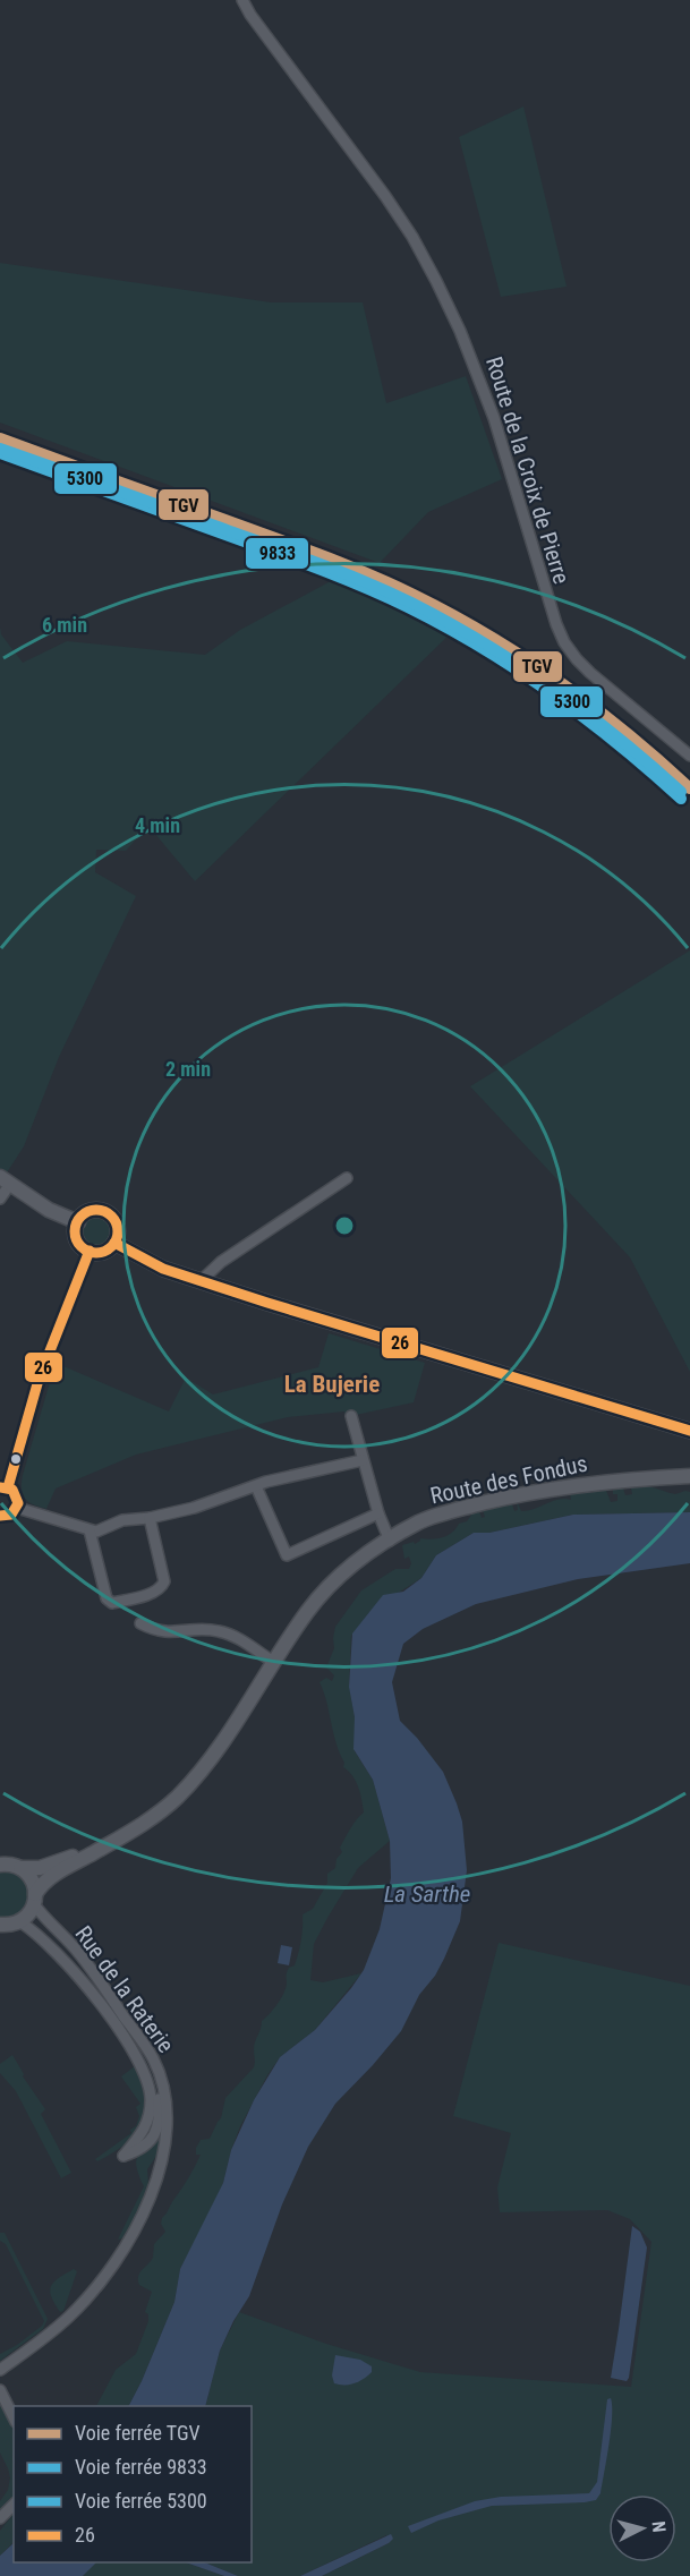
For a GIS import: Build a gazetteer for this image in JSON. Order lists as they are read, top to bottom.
{
  "streets": {
    "street": ["Route de la Croix de Pierre", "Route des Fondus", "Rue de la Raterie"]
  },
  "crossings": [
    ["Route des Fondus", "Rue de la Raterie"]
  ],
  "districts": ["La Bujerie"],
  "water": ["La Sarthe"],
  "lines": [
    "rail line TGV",
    "rail line 5300",
    "rail line 9833",
    "transit line 26"
  ],
  "legend": [
    "Voie ferrée TGV",
    "Voie ferrée 9833",
    "Voie ferrée 5300",
    "26"
  ],
  "north": "right",
  "rings": ["6 min", "4 min", "2 min"]
}
